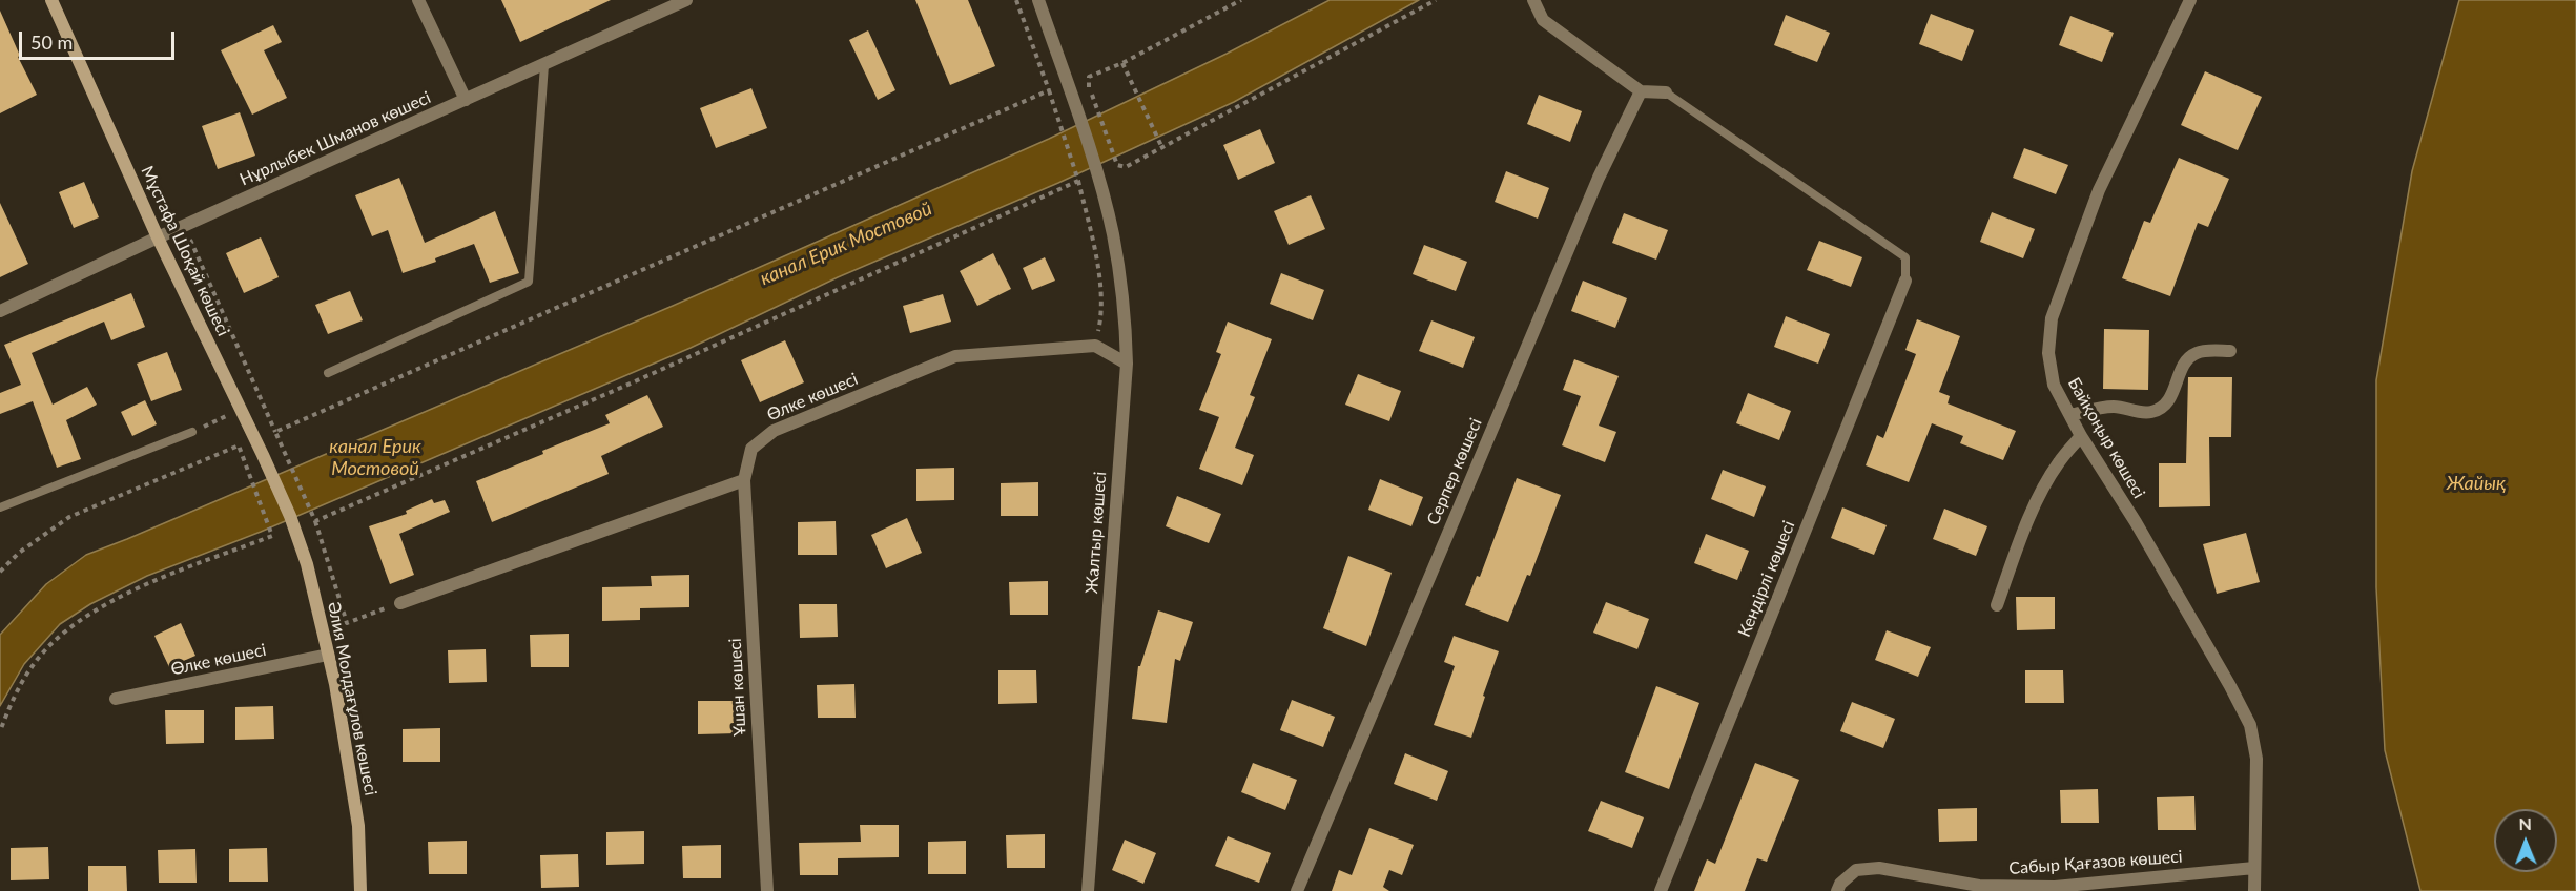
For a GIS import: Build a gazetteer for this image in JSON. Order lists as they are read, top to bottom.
{
  "streets": {
    "main road": ["Мұстафа Шоқай көшесi", "Әлия Молдағұлов көшесі"],
    "street": [
      "Нұрлыбек Шманов көшесі",
      "Өлке көшесі",
      "Байқоңыр көшесi",
      "Серпер көшесі",
      "Жалтыр көшесі",
      "Кендірлі көшесі",
      "Ұшан көшесі",
      "Сабыр Қағазов көшесі"
    ]
  },
  "crossings": [
    ["Нұрлыбек Шманов көшесі", "Мұстафа Шоқай көшесi"],
    ["Мұстафа Шоқай көшесi", "Әлия Молдағұлов көшесі"],
    ["Өлке көшесі", "Ұшан көшесі"],
    ["Өлке көшесі", "Әлия Молдағұлов көшесі"],
    ["Байқоңыр көшесi", "Сабыр Қағазов көшесі"]
  ],
  "water": ["канал Ерик Мостовой", "Жайық"],
  "scale_bar": "50 m",
  "north": "top"
}
